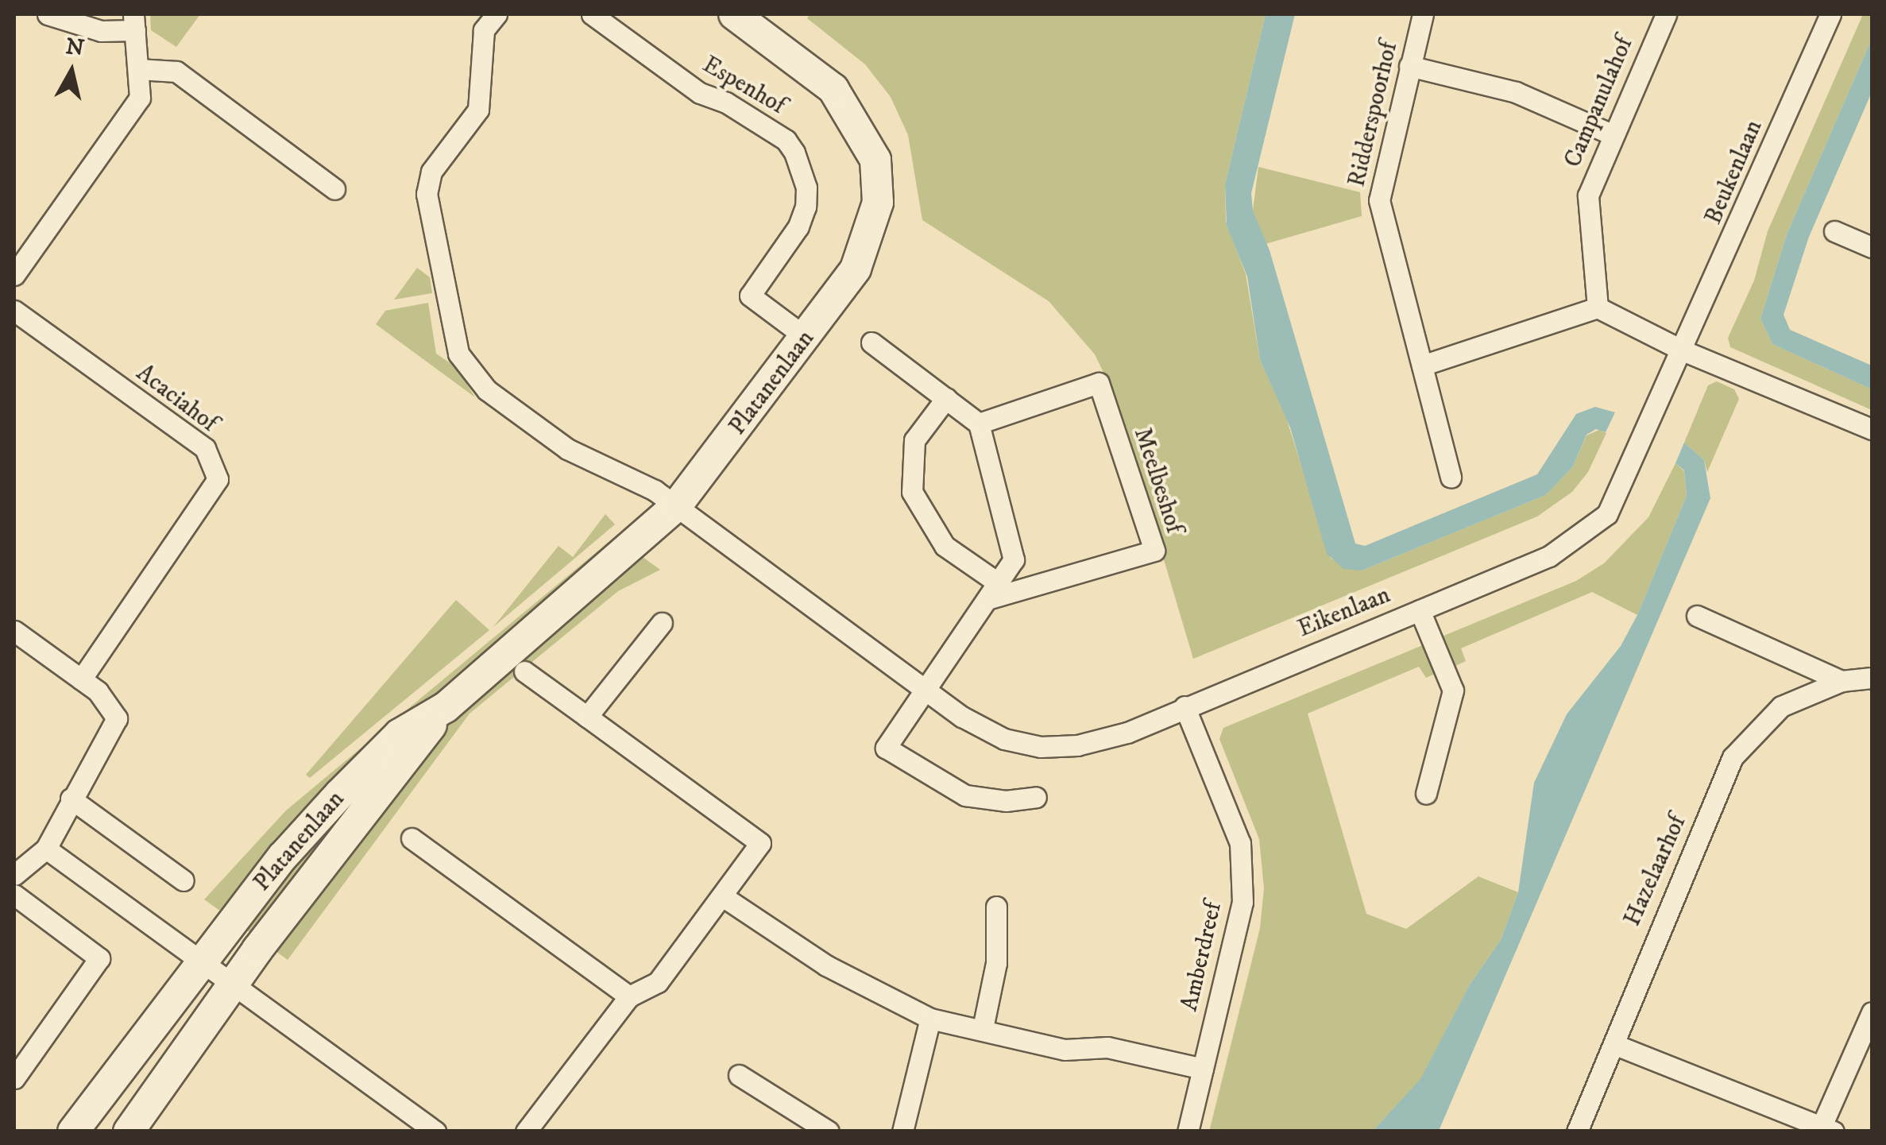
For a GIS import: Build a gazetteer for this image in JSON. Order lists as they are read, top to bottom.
{
  "streets": {
    "street": [
      "Espenhof",
      "Campanulahof",
      "Ridderspoorhof",
      "Beukenlaan",
      "Platanenlaan",
      "Acaciahof",
      "Meelbeshof",
      "Eikenlaan",
      "Hazelaarhof",
      "Amberdreef"
    ]
  },
  "crossings": [
    ["Espenhof", "Platanenlaan"],
    ["Beukenlaan", "Eikenlaan"],
    ["Platanenlaan", "Eikenlaan"],
    ["Eikenlaan", "Amberdreef"]
  ],
  "north": "top"
}
